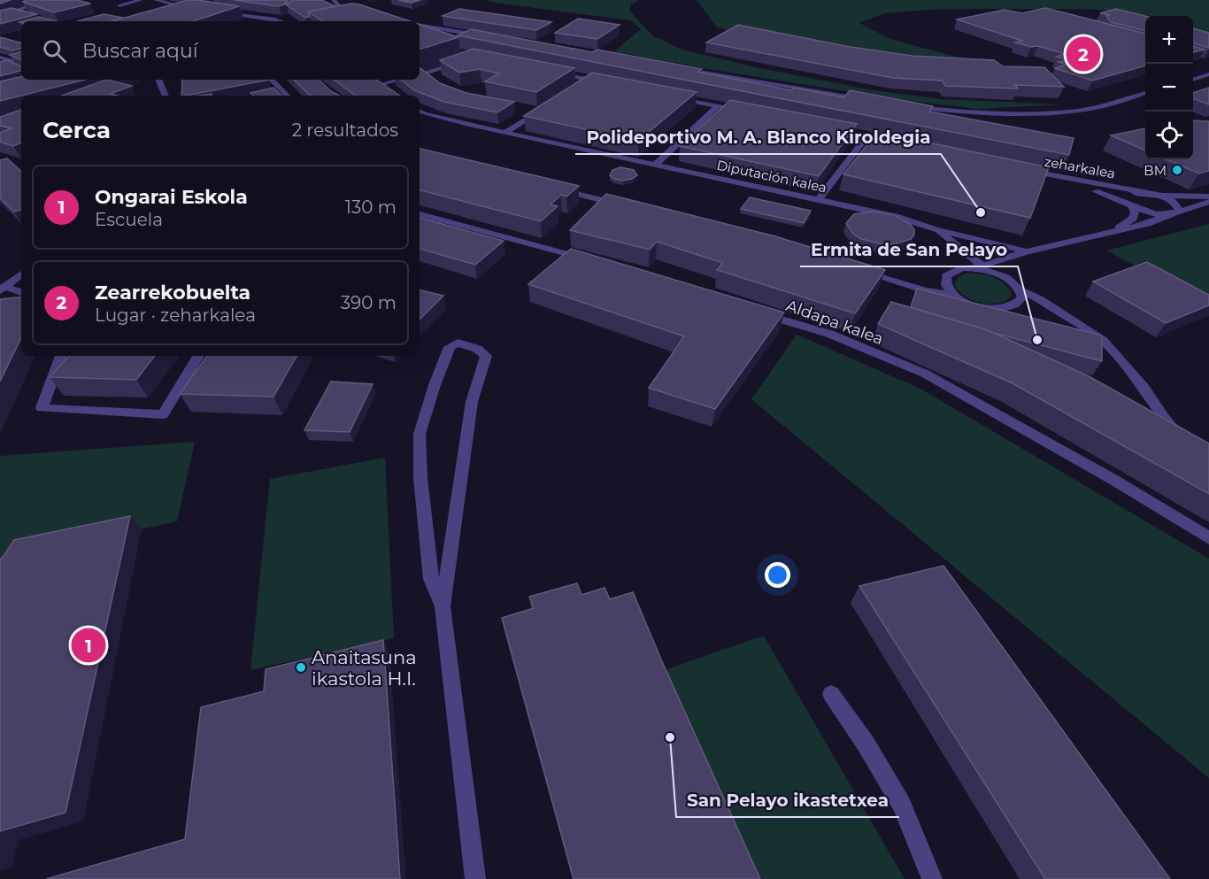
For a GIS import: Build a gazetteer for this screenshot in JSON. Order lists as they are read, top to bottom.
{
  "streets": {
    "street": ["zeharkalea", "Diputación kalea", "Aldapa kalea"]
  },
  "places": [
    "BM",
    "Polideportivo M. A. Blanco Kiroldegia",
    "Ermita de San Pelayo",
    "Anaitasuna ikastola H.I.",
    "San Pelayo ikastetxea"
  ],
  "page": {
    "map_buttons": ["+", "−"],
    "search": "Buscar aquí",
    "pins": ["2", "1"],
    "heading": ["Cerca", "2 resultados"],
    "list": [
      {
        "mark": "1",
        "name": "Ongarai Eskola",
        "note": "Escuela",
        "value": "130 m"
      },
      {
        "mark": "2",
        "name": "Zearrekobuelta",
        "note": "Lugar · zeharkalea",
        "value": "390 m"
      }
    ]
  }
}
